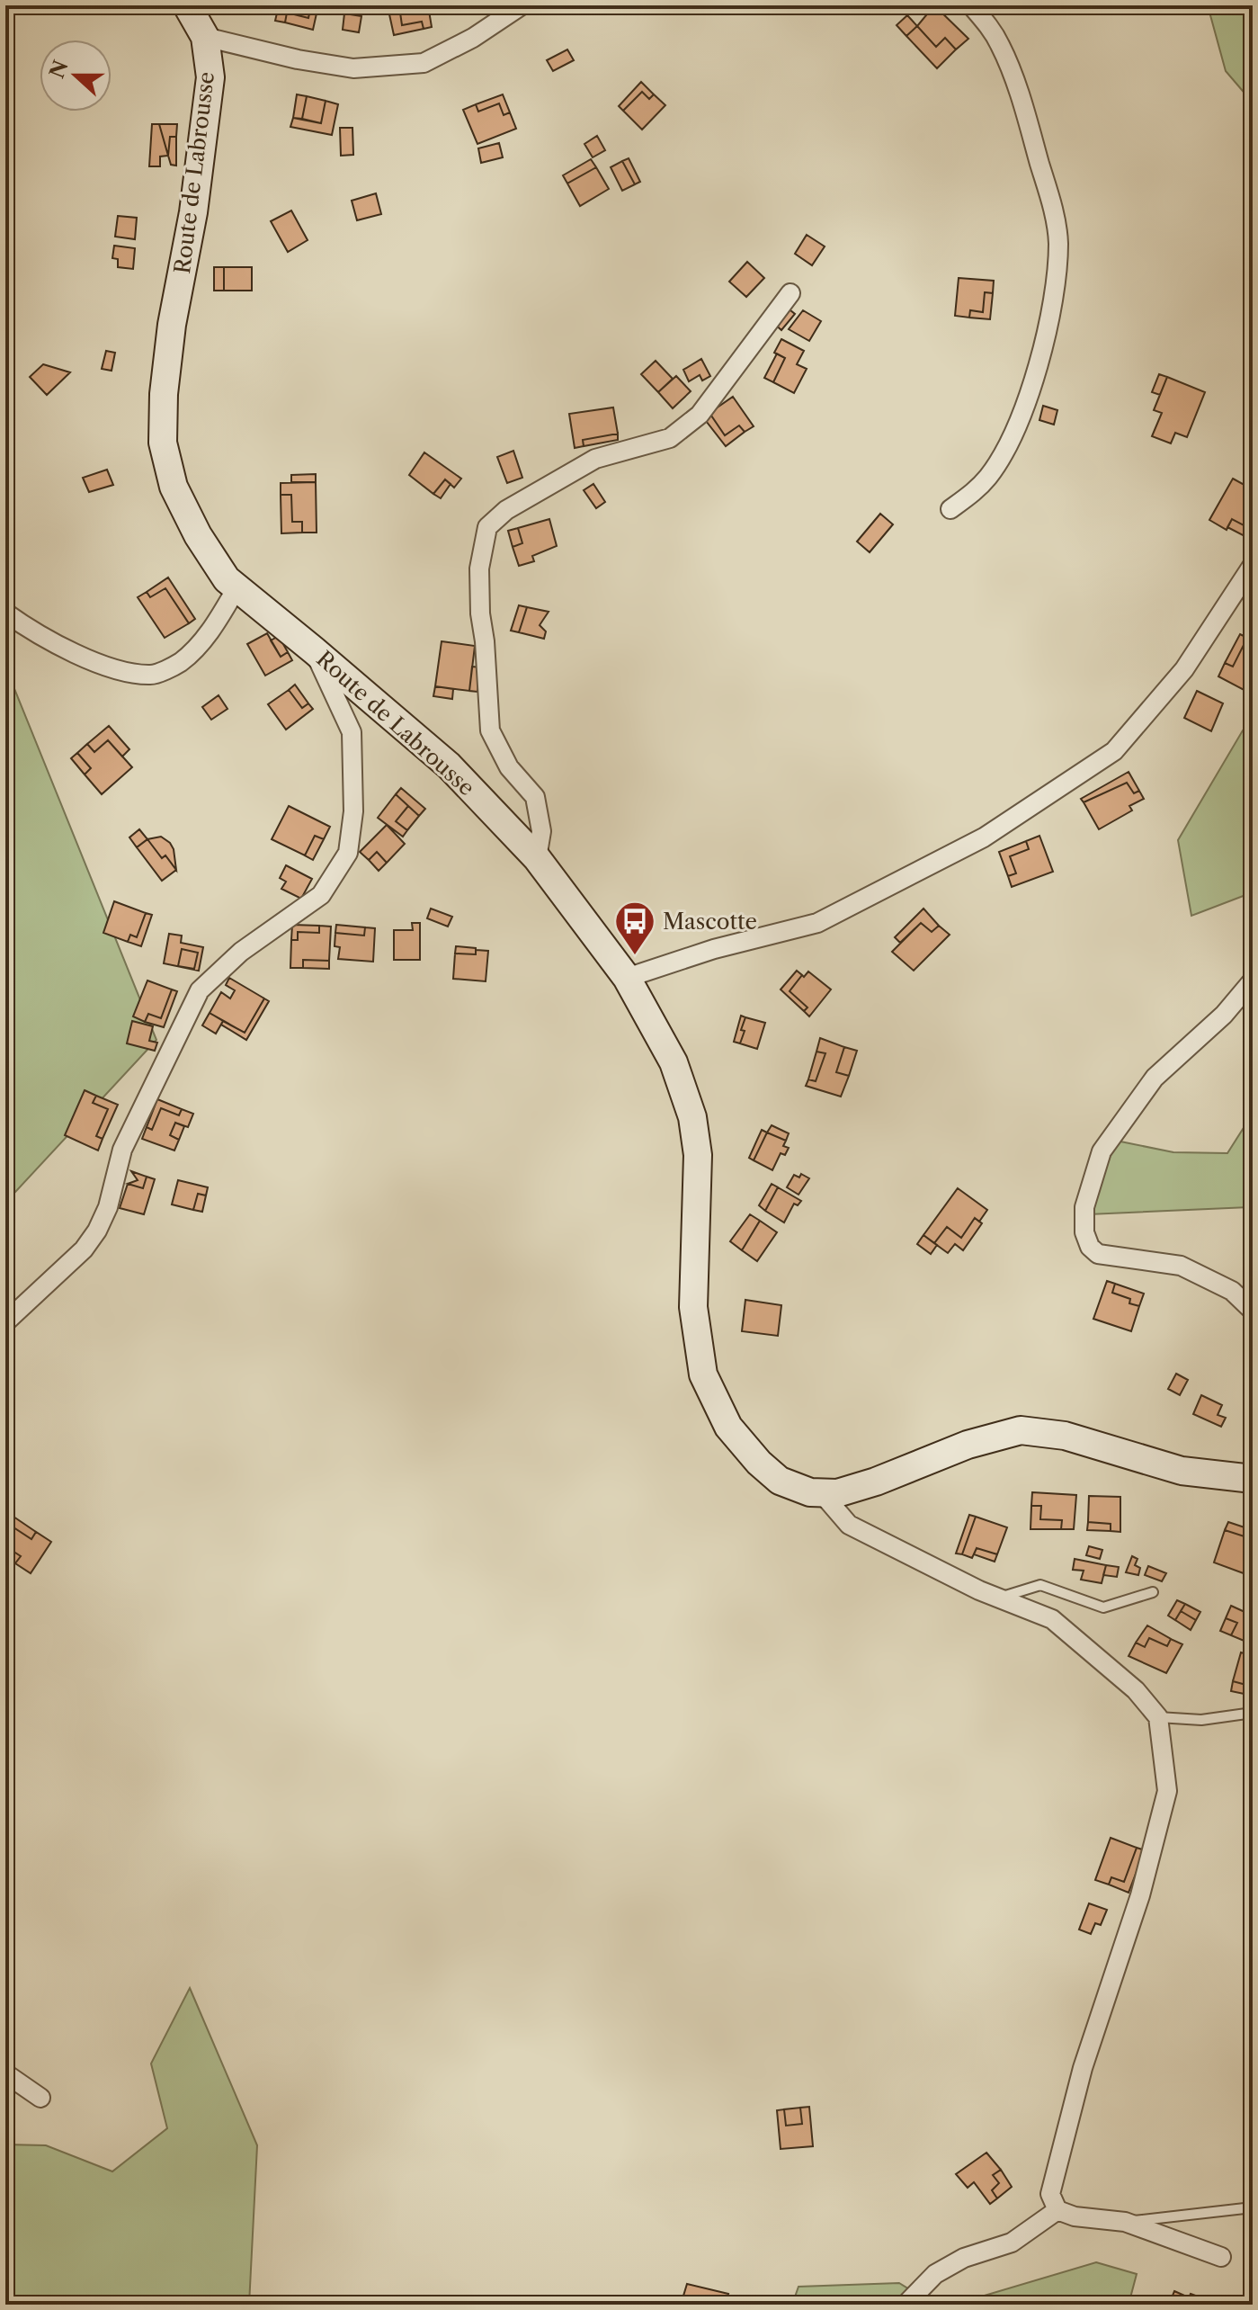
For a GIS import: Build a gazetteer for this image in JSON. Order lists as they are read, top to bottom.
{
  "streets": {
    "street": ["Route de Labrousse"]
  },
  "places": {
    "bus stop": ["Mascotte"]
  },
  "north": "left"
}
